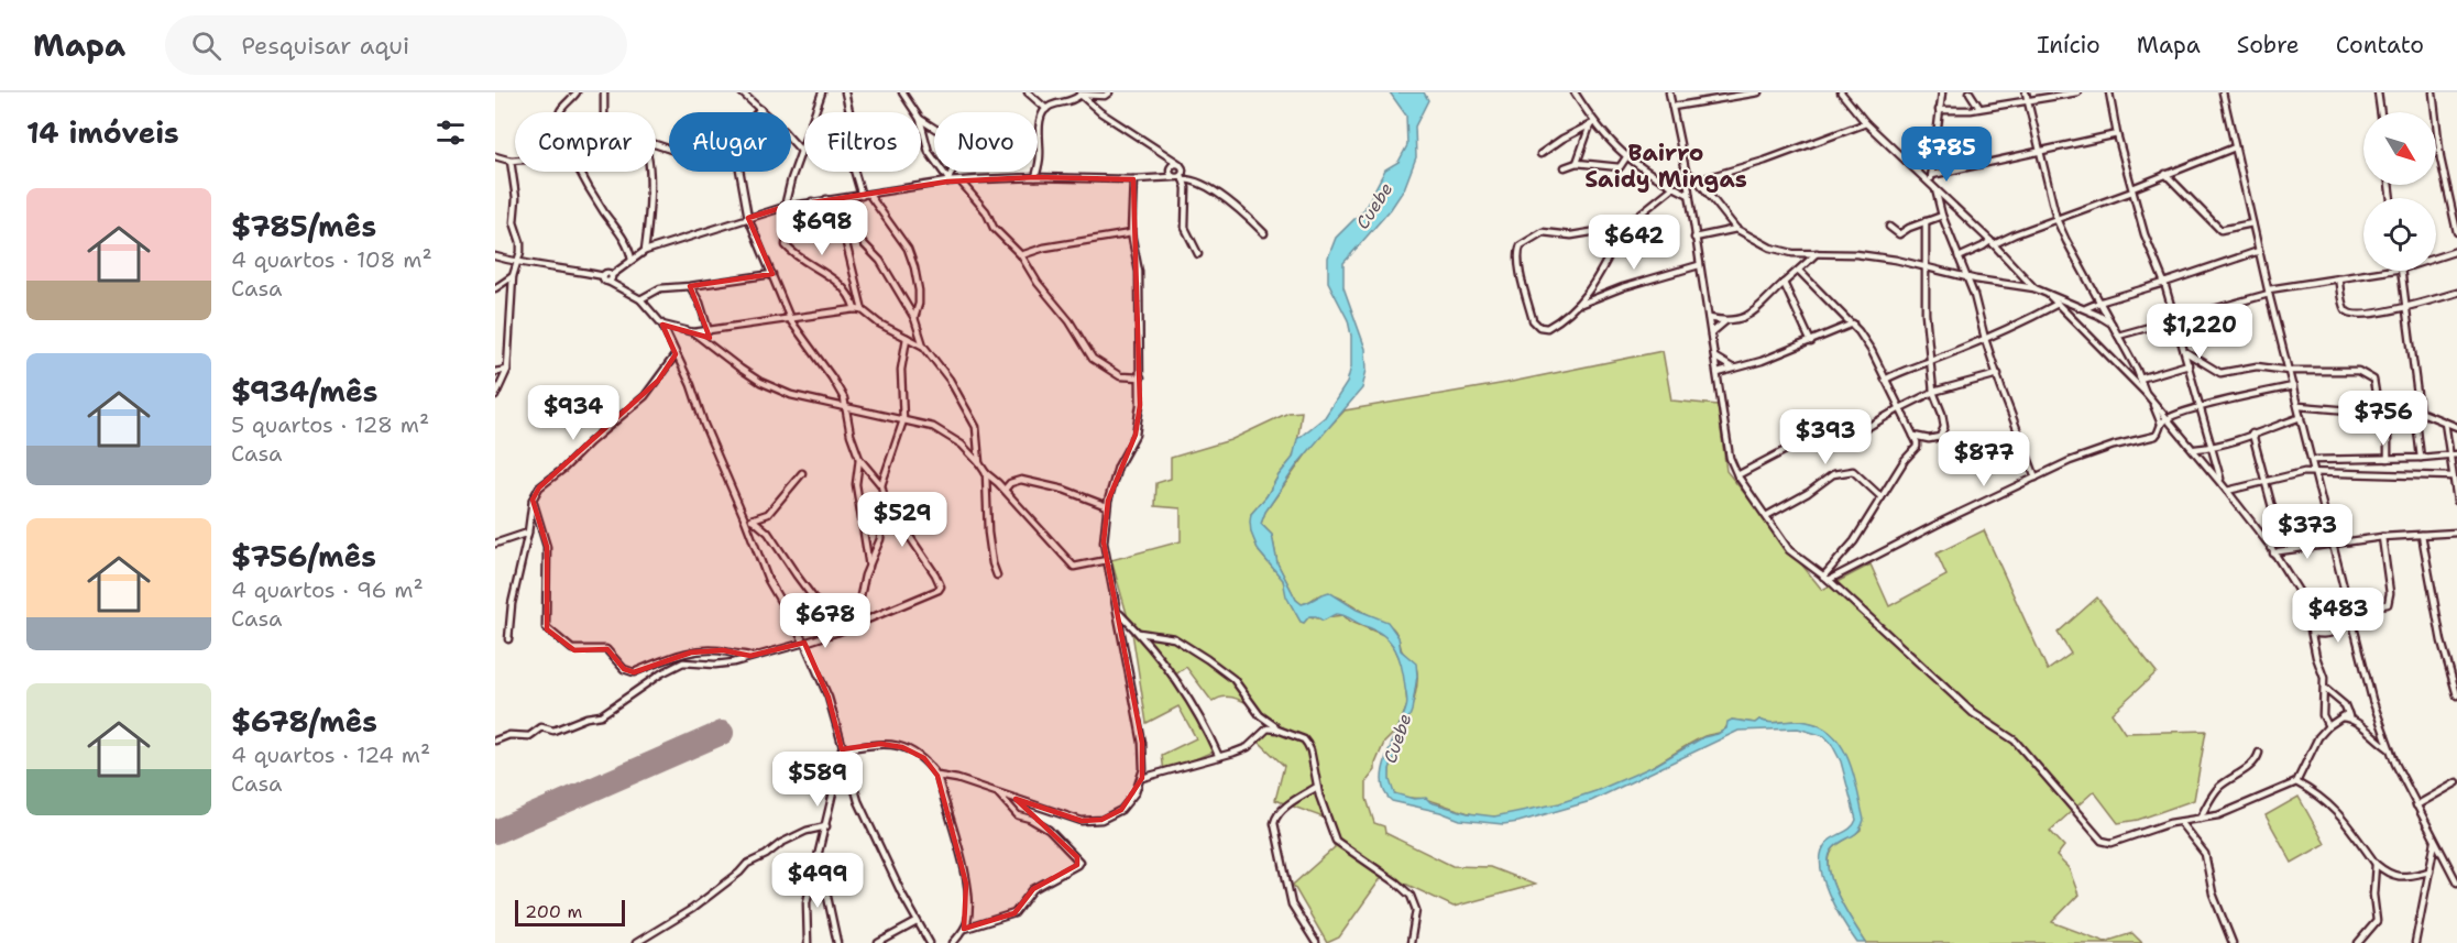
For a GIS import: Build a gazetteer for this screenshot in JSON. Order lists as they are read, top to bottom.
{
  "districts": ["Bairro Saidy Mingas"],
  "water": ["Cuebe"],
  "scale_bar": "200 m",
  "north": "bottom right",
  "page": {
    "header": "Mapa",
    "search": "Pesquisar aqui",
    "nav": [
      "Início",
      "Mapa",
      "Sobre",
      "Contato"
    ],
    "heading": "14 imóveis",
    "chip": [
      "Comprar",
      "Alugar",
      "Filtros",
      "Novo"
    ],
    "price": [
      "$785",
      "$698",
      "$642",
      "$1,220",
      "$934",
      "$756",
      "$393",
      "$877",
      "$529",
      "$373",
      "$483",
      "$678",
      "$589",
      "$499"
    ],
    "list": [
      {
        "name": "$785/mês",
        "note": "4 quartos · 108 m² · Casa"
      },
      {
        "name": "$934/mês",
        "note": "5 quartos · 128 m² · Casa"
      },
      {
        "name": "$756/mês",
        "note": "4 quartos · 96 m² · Casa"
      },
      {
        "name": "$678/mês",
        "note": "4 quartos · 124 m² · Casa"
      }
    ],
    "scale": "200 m"
  }
}
